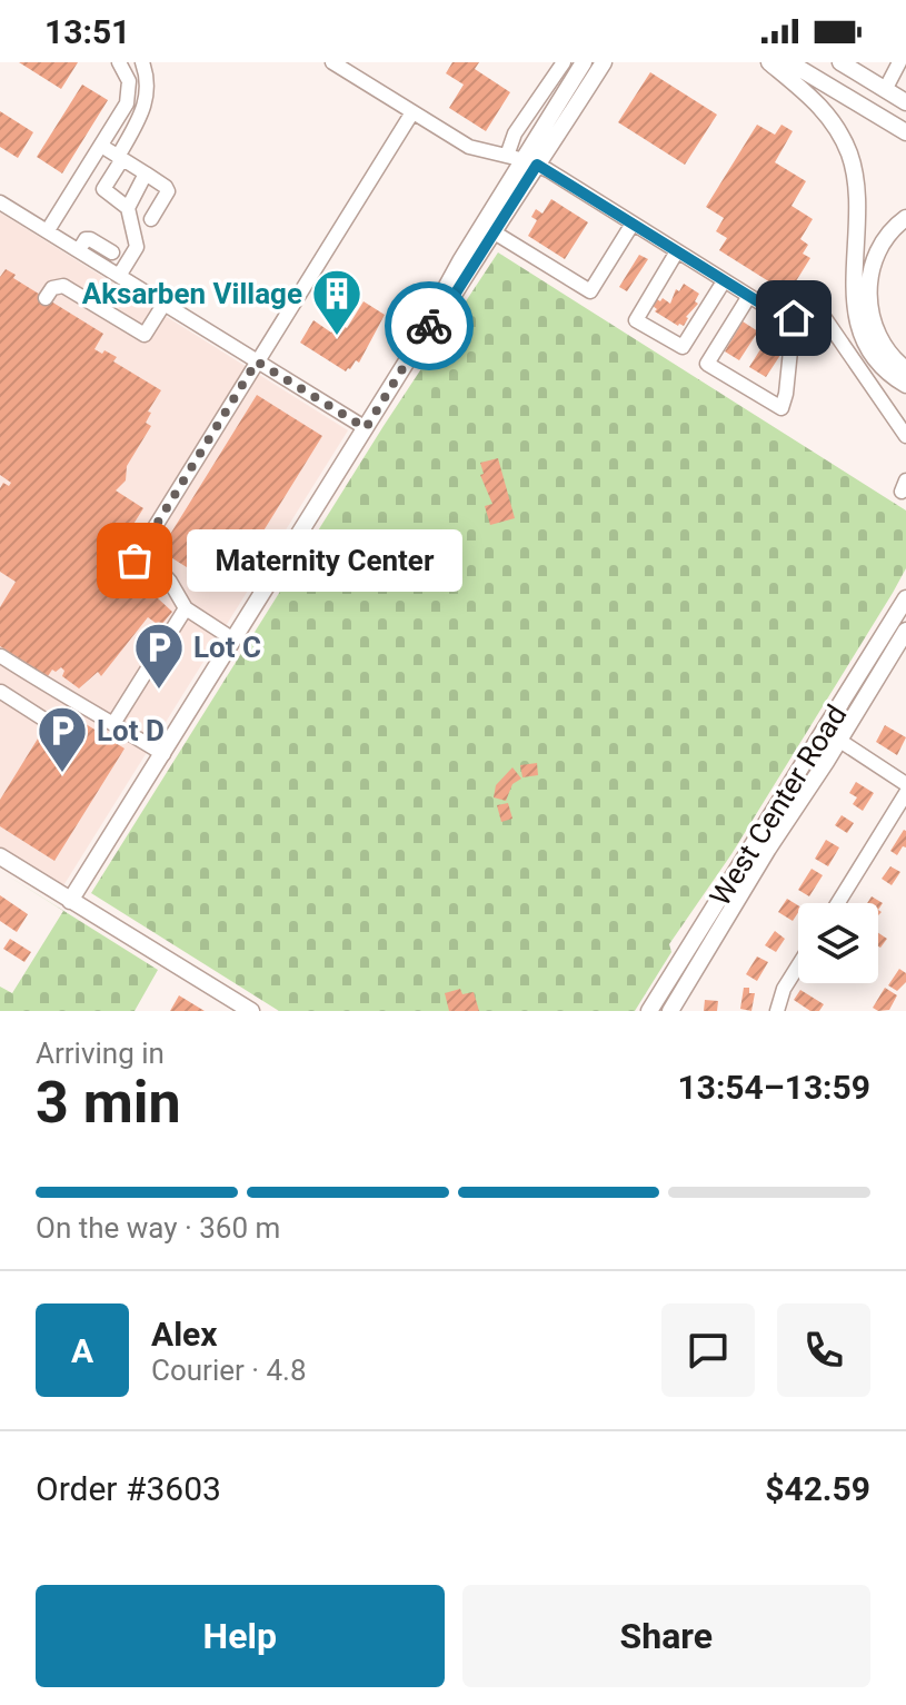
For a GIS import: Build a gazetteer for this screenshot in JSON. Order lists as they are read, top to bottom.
{
  "streets": {
    "main road": ["West Center Road"]
  },
  "places": {
    "building": ["Aksarben Village"],
    "other": ["Maternity Center"],
    "parking": ["Lot C", "Lot D"]
  },
  "page": {
    "status": "13:51",
    "bubble": "Maternity Center",
    "heading": ["3 min", "Arriving in", "13:54–13:59"],
    "panel": [
      "Alex",
      "Courier · 4.8",
      "Order #3603",
      "$42.59"
    ],
    "bar": "On the way · 360 m",
    "round": "A",
    "buttons": ["Help", "Share"]
  }
}
